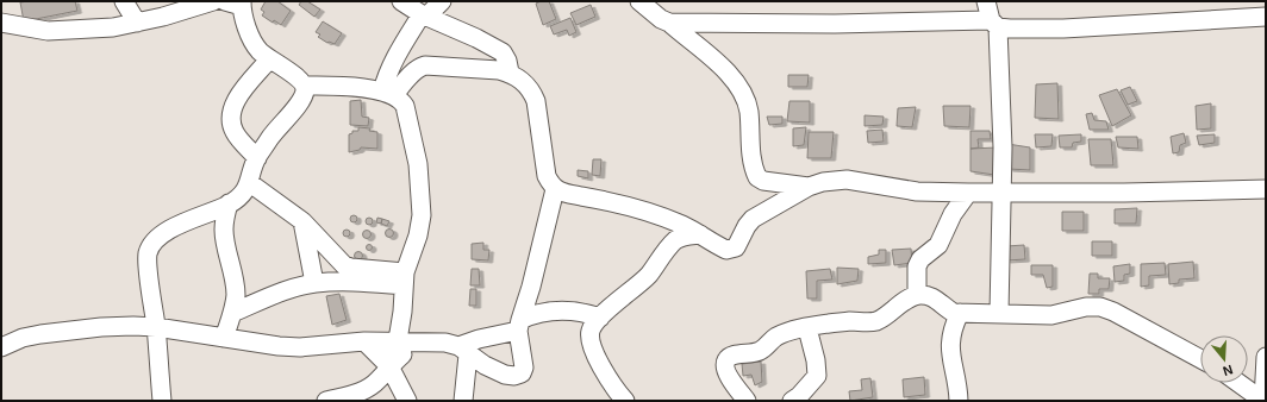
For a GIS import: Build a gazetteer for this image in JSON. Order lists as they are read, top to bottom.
{
  "north": "bottom"
}
